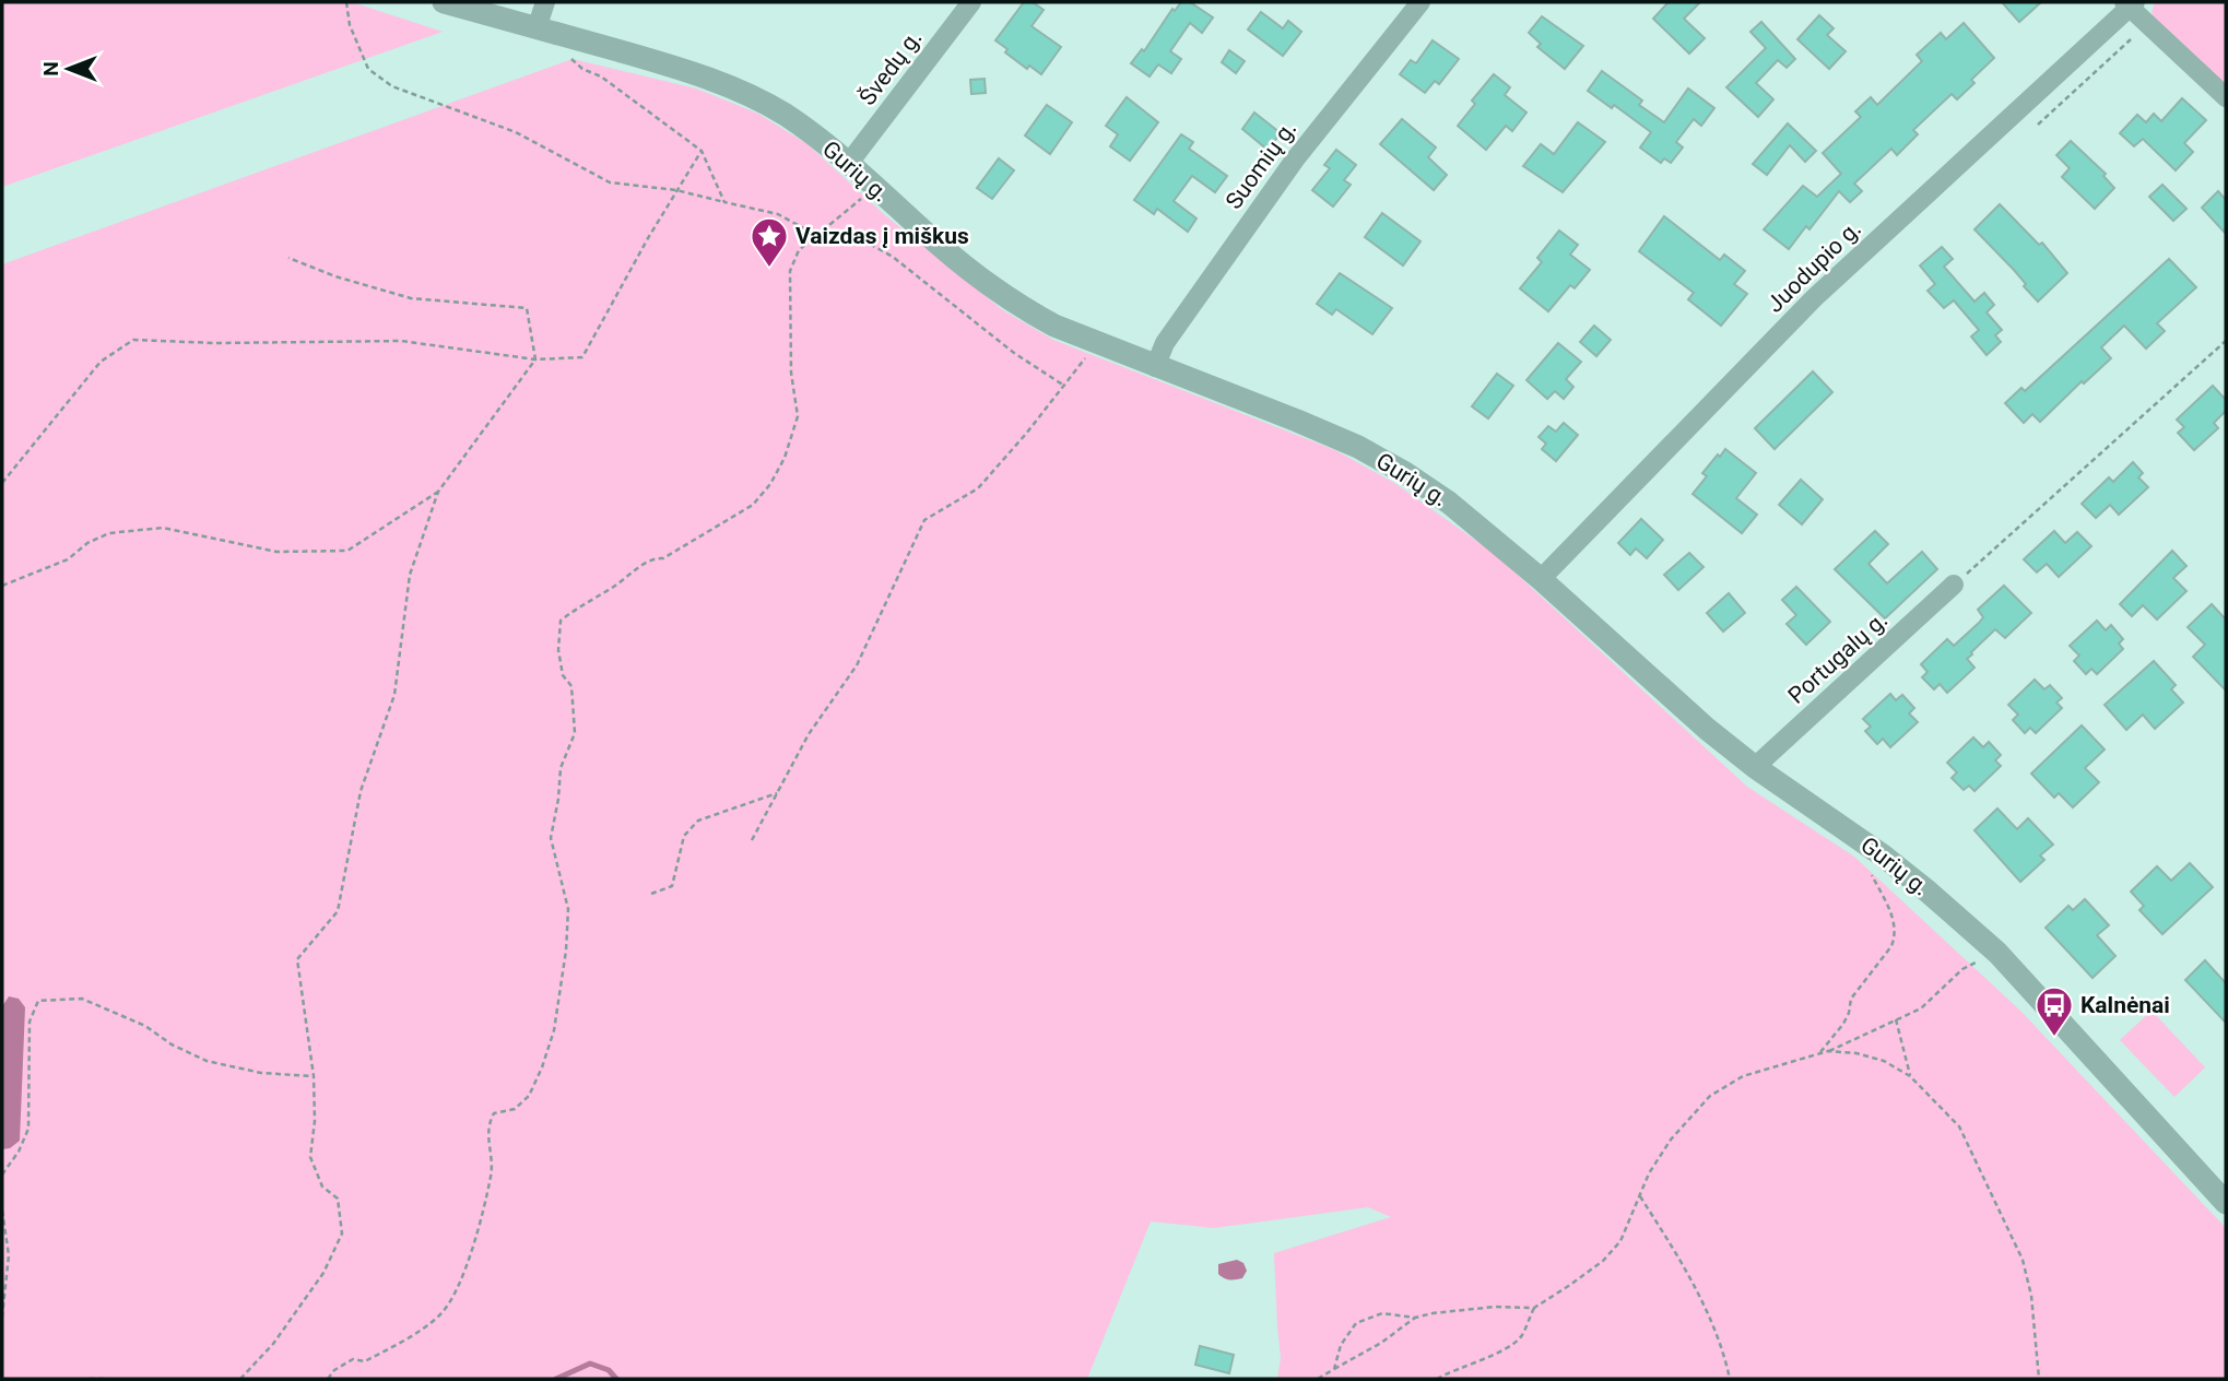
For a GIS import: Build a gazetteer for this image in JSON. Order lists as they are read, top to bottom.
{
  "streets": {
    "street": [
      "Švedų g.",
      "Suomių g.",
      "Gurių g.",
      "Juodupio g.",
      "Portugalų g."
    ]
  },
  "crossings": [
    ["Švedų g.", "Gurių g."],
    ["Suomių g.", "Gurių g."],
    ["Gurių g.", "Juodupio g."],
    ["Gurių g.", "Portugalų g."]
  ],
  "places": {
    "place": ["Vaizdas į miškus"],
    "bus stop": ["Kalnėnai"]
  },
  "north": "left"
}
